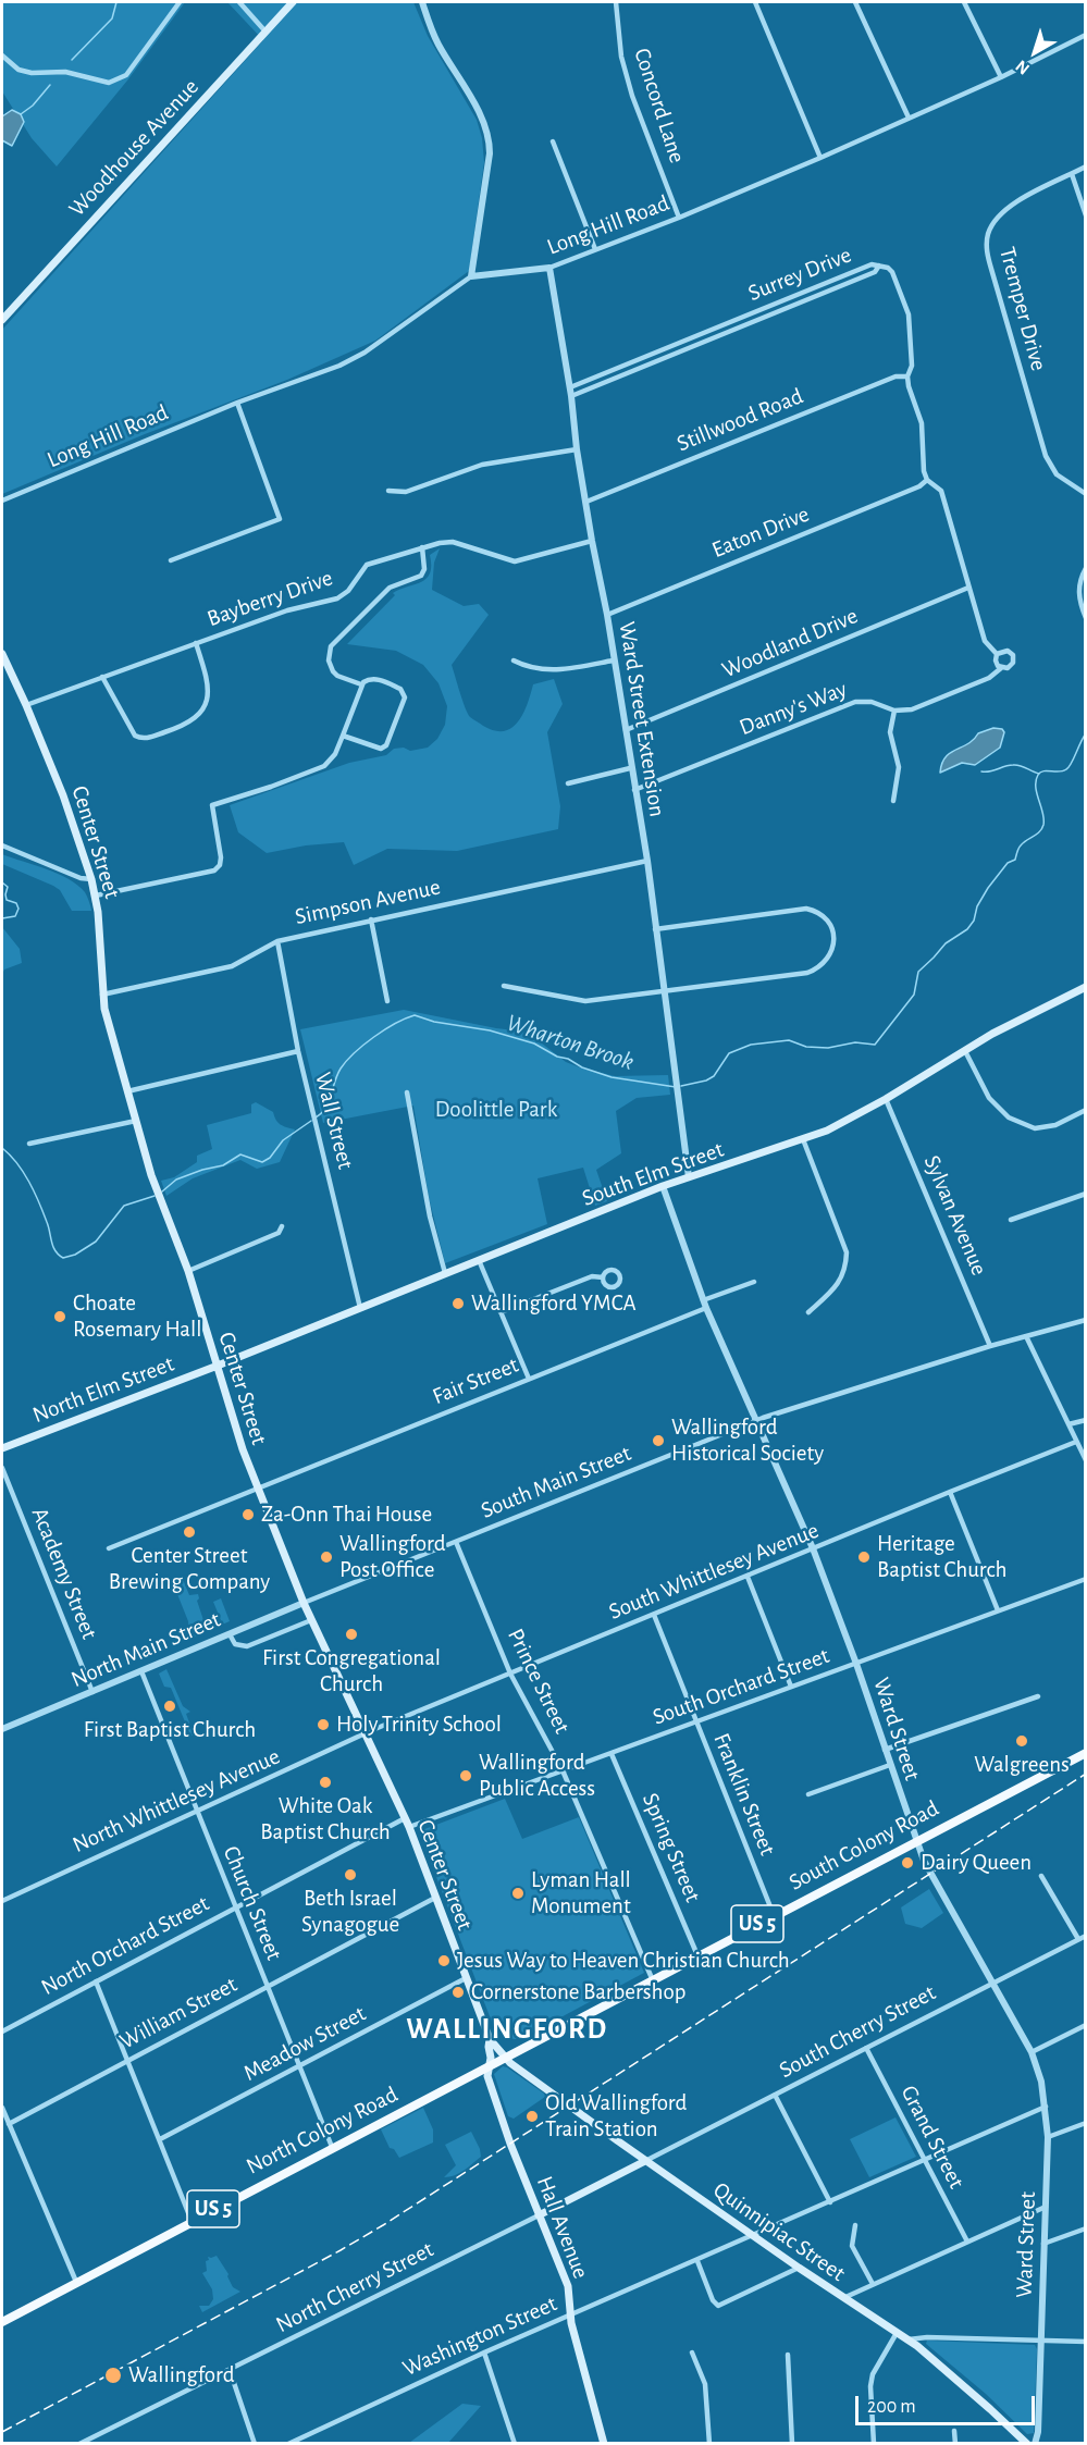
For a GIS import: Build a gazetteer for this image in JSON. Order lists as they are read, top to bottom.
{
  "streets": {
    "main road": [
      "Woodhouse Avenue",
      "Center Street",
      "South Elm Street",
      "North Elm Street",
      "South Colony Road",
      "US 5",
      "North Colony Road",
      "Hall Avenue",
      "Quinnipiac Street",
      "North Cherry Street"
    ],
    "street": [
      "Concord Lane",
      "Long Hill Road",
      "Surrey Drive",
      "Tremper Drive",
      "Stillwood Road",
      "Eaton Drive",
      "Bayberry Drive",
      "Woodland Drive",
      "Danny's Way",
      "Ward Street Extension",
      "Simpson Avenue",
      "Wall Street",
      "Sylvan Avenue",
      "Fair Street",
      "South Main Street",
      "South Whittlesey Avenue",
      "Academy Street",
      "North Main Street",
      "Prince Street",
      "South Orchard Street",
      "Ward Street",
      "Franklin Street",
      "North Whittlesey Avenue",
      "Spring Street",
      "Church Street",
      "North Orchard Street",
      "William Street",
      "South Cherry Street",
      "Meadow Street",
      "Grand Street",
      "Washington Street"
    ]
  },
  "crossings": [
    ["Concord Lane", "Long Hill Road"],
    ["Long Hill Road", "Ward Street Extension"],
    ["Surrey Drive", "Ward Street Extension"],
    ["Stillwood Road", "Ward Street Extension"],
    ["Eaton Drive", "Ward Street Extension"],
    ["Bayberry Drive", "Ward Street Extension"],
    ["Bayberry Drive", "Center Street"],
    ["Woodland Drive", "Ward Street Extension"],
    ["Danny's Way", "Ward Street Extension"],
    ["Ward Street Extension", "Simpson Avenue"],
    ["Ward Street Extension", "South Elm Street"],
    ["Center Street", "Simpson Avenue"],
    ["Center Street", "South Elm Street"],
    ["Center Street", "Fair Street"],
    ["Center Street", "North Elm Street"],
    ["Center Street", "South Main Street"],
    ["Center Street", "South Whittlesey Avenue"],
    ["Center Street", "North Main Street"],
    ["Center Street", "South Orchard Street"],
    ["Center Street", "North Whittlesey Avenue"],
    ["Center Street", "South Colony Road"],
    ["Center Street", "North Orchard Street"],
    ["Center Street", "William Street"],
    ["Center Street", "Meadow Street"],
    ["Center Street", "North Colony Road"],
    ["Center Street", "Hall Avenue"],
    ["Center Street", "Quinnipiac Street"],
    ["Simpson Avenue", "Wall Street"],
    ["Wall Street", "South Elm Street"],
    ["South Elm Street", "Sylvan Avenue"],
    ["South Elm Street", "North Elm Street"],
    ["South Elm Street", "Ward Street"],
    ["Sylvan Avenue", "South Main Street"],
    ["Fair Street", "Ward Street"],
    ["South Main Street", "North Main Street"],
    ["South Main Street", "Prince Street"],
    ["South Main Street", "Ward Street"],
    ["South Whittlesey Avenue", "Prince Street"],
    ["South Whittlesey Avenue", "Ward Street"],
    ["South Whittlesey Avenue", "Franklin Street"],
    ["South Whittlesey Avenue", "North Whittlesey Avenue"],
    ["Academy Street", "North Main Street"],
    ["North Main Street", "Church Street"],
    ["Prince Street", "South Orchard Street"],
    ["Prince Street", "South Colony Road"],
    ["South Orchard Street", "Ward Street"],
    ["South Orchard Street", "Franklin Street"],
    ["South Orchard Street", "Spring Street"],
    ["Ward Street", "South Colony Road"],
    ["Ward Street", "South Cherry Street"],
    ["Ward Street", "Washington Street"],
    ["Franklin Street", "South Colony Road"],
    ["North Whittlesey Avenue", "Church Street"],
    ["South Colony Road", "Spring Street"],
    ["South Colony Road", "North Colony Road"],
    ["South Colony Road", "Hall Avenue"],
    ["South Colony Road", "Quinnipiac Street"],
    ["Church Street", "North Orchard Street"],
    ["Church Street", "William Street"],
    ["Church Street", "Meadow Street"],
    ["Church Street", "North Colony Road"],
    ["South Cherry Street", "Grand Street"],
    ["South Cherry Street", "Quinnipiac Street"],
    ["South Cherry Street", "North Cherry Street"],
    ["North Colony Road", "Hall Avenue"],
    ["Grand Street", "Washington Street"],
    ["Hall Avenue", "North Cherry Street"],
    ["Hall Avenue", "Washington Street"],
    ["Quinnipiac Street", "North Cherry Street"],
    ["Quinnipiac Street", "Washington Street"]
  ],
  "districts": ["WALLINGFORD"],
  "water": ["Wharton Brook"],
  "parks": ["Doolittle Park"],
  "places": [
    "Wallingford YMCA",
    "Choate Rosemary Hall",
    "Wallingford Historical Society",
    "Za-Onn Thai House",
    "Center Street Brewing Company",
    "Wallingford Post Office",
    "Heritage Baptist Church",
    "First Congregational Church",
    "First Baptist Church",
    "Holy Trinity School",
    "Walgreens",
    "Wallingford Public Access",
    "White Oak Baptist Church",
    "Dairy Queen",
    "Beth Israel Synagogue",
    "Lyman Hall Monument",
    "Jesus Way to Heaven Christian Church",
    "Cornerstone Barbershop",
    "Old Wallingford Train Station",
    "Wallingford"
  ],
  "scale_bar": "200 m",
  "north": "bottom left"
}
